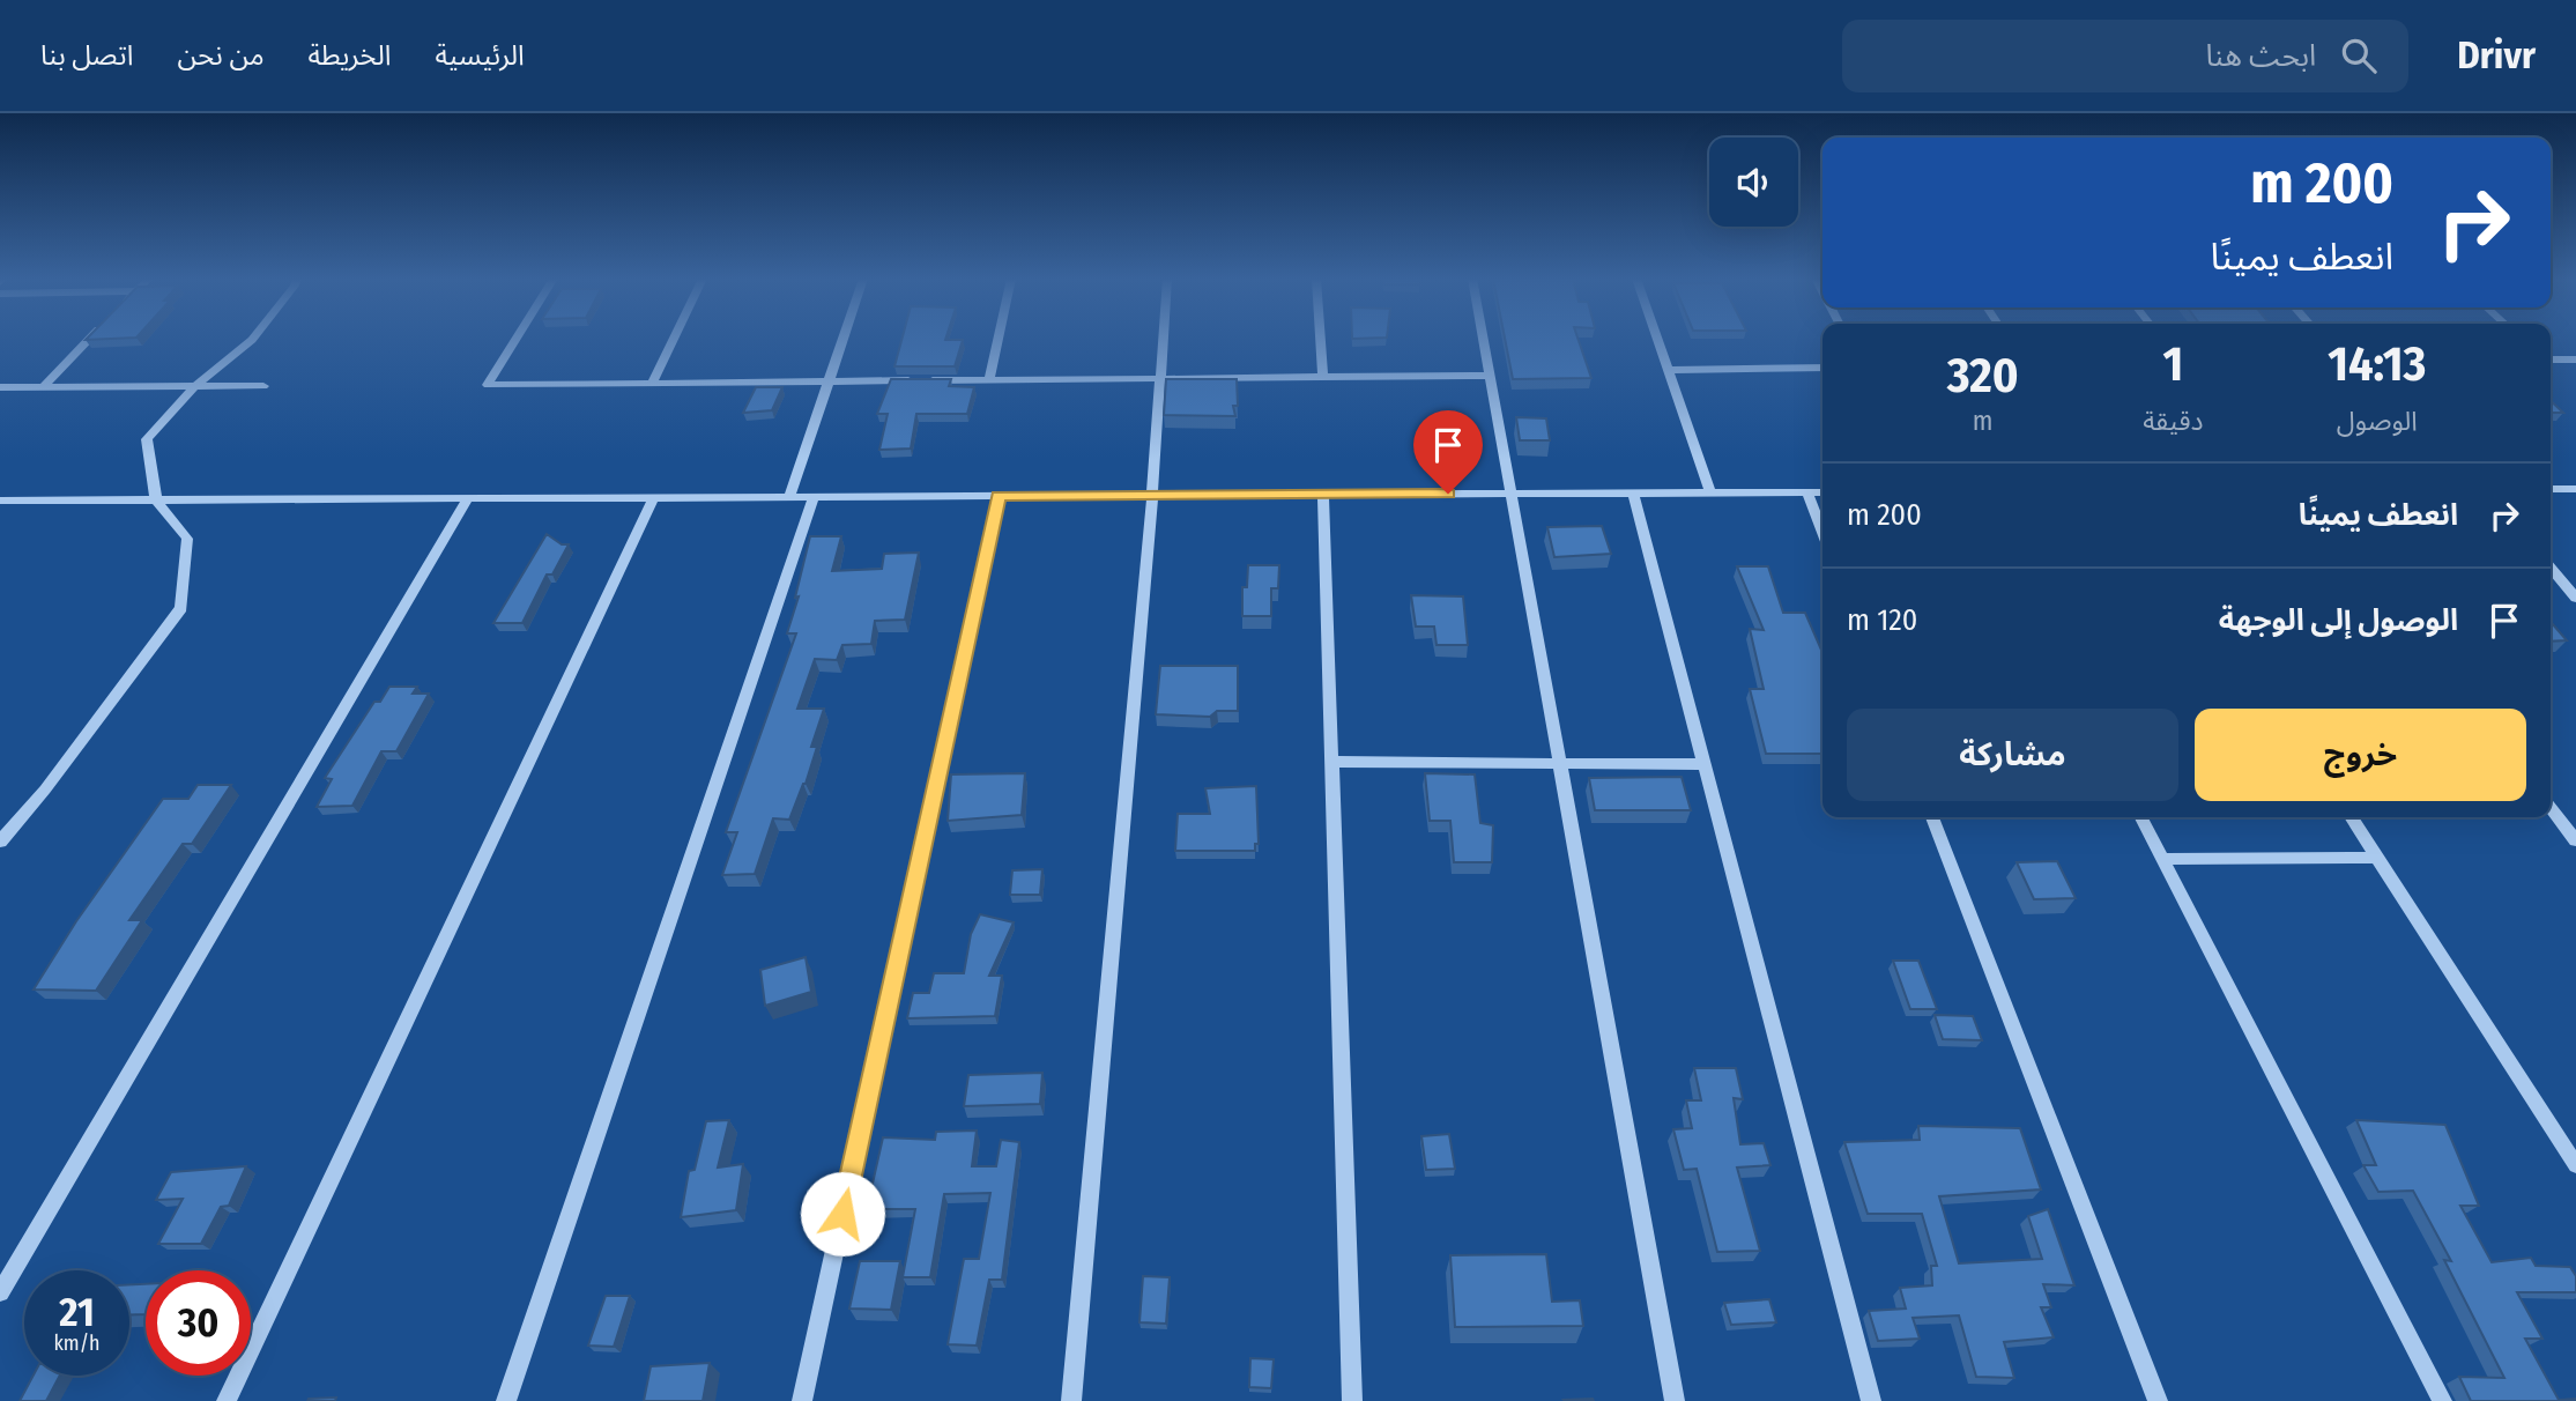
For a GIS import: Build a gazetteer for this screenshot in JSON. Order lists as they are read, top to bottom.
{
  "page": {
    "header": "Drivr",
    "search": "ابحث هنا",
    "nav": [
      "الرئيسية",
      "الخريطة",
      "من نحن",
      "اتصل بنا"
    ],
    "turn": ["200 m", "انعطف يمينًا"],
    "eta": [
      "14:13",
      "الوصول",
      "1",
      "دقيقة",
      "320",
      "m"
    ],
    "list": [
      {
        "name": "انعطف يمينًا",
        "value": "200 m"
      },
      {
        "name": "الوصول إلى الوجهة",
        "value": "120 m"
      }
    ],
    "buttons": ["خروج", "مشاركة"],
    "speed": "21 km/h",
    "limit": "30"
  }
}
